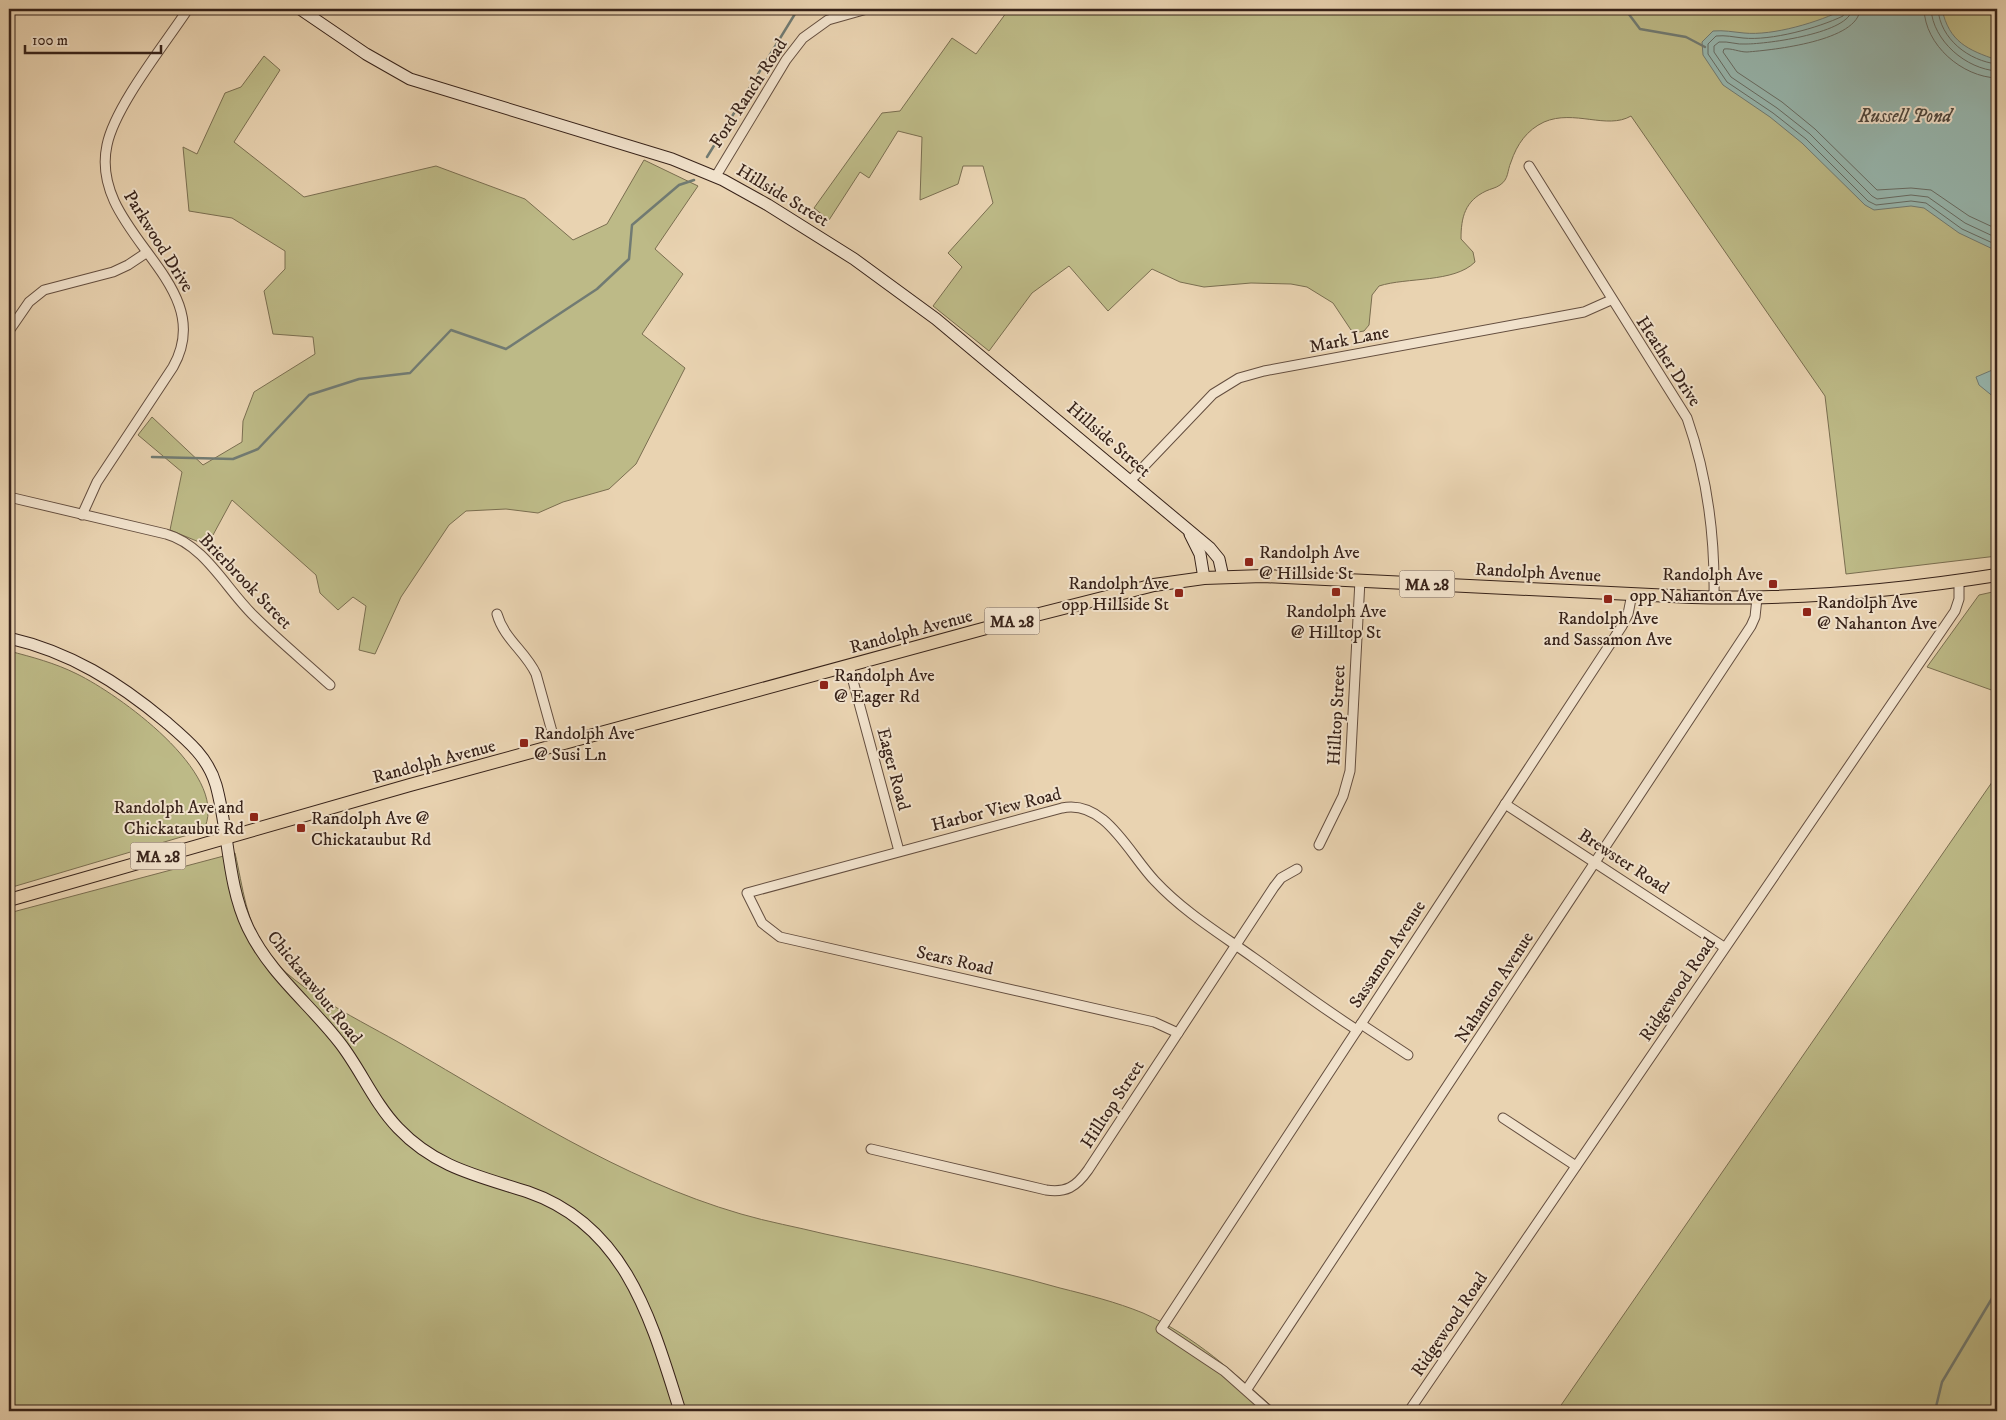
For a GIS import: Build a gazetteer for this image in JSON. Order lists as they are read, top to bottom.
{
  "streets": {
    "main road": ["Randolph Avenue", "MA 28"],
    "street": [
      "Ford Ranch Road",
      "Hillside Street",
      "Parkwood Drive",
      "Mark Lane",
      "Heather Drive",
      "Brierbrook Street",
      "Hilltop Street",
      "Eager Road",
      "Harbor View Road",
      "Brewster Road",
      "Sassamon Avenue",
      "Sears Road",
      "Chickatawbut Road",
      "Nahanton Avenue",
      "Ridgewood Road"
    ]
  },
  "crossings": [
    ["Ford Ranch Road", "Hillside Street"],
    ["Hillside Street", "Mark Lane"],
    ["Hillside Street", "Randolph Avenue"],
    ["Parkwood Drive", "Brierbrook Street"],
    ["Mark Lane", "Heather Drive"],
    ["Heather Drive", "Randolph Avenue"],
    ["Randolph Avenue", "Hilltop Street"],
    ["Randolph Avenue", "Eager Road"],
    ["Randolph Avenue", "Sassamon Avenue"],
    ["Randolph Avenue", "Chickatawbut Road"],
    ["Randolph Avenue", "Nahanton Avenue"],
    ["Randolph Avenue", "Ridgewood Road"],
    ["Hilltop Street", "Harbor View Road"],
    ["Hilltop Street", "Sears Road"],
    ["Eager Road", "Harbor View Road"],
    ["Harbor View Road", "Sassamon Avenue"],
    ["Harbor View Road", "Sears Road"],
    ["Brewster Road", "Sassamon Avenue"],
    ["Brewster Road", "Nahanton Avenue"],
    ["Brewster Road", "Ridgewood Road"],
    ["Sassamon Avenue", "Nahanton Avenue"]
  ],
  "water": ["Russell Pond"],
  "places": {
    "transit": [
      "Randolph Ave @ Hillside St",
      "Randolph Ave opp Nahanton Ave",
      "Randolph Ave @ Hilltop St",
      "Randolph Ave opp Hillside St",
      "Randolph Ave and Sassamon Ave",
      "Randolph Ave @ Nahanton Ave",
      "Randolph Ave @ Eager Rd",
      "Randolph Ave @ Susi Ln",
      "Randolph Ave and Chickataubut Rd",
      "Randolph Ave @ Chickataubut Rd"
    ]
  },
  "scale_bar": "100 m"
}
